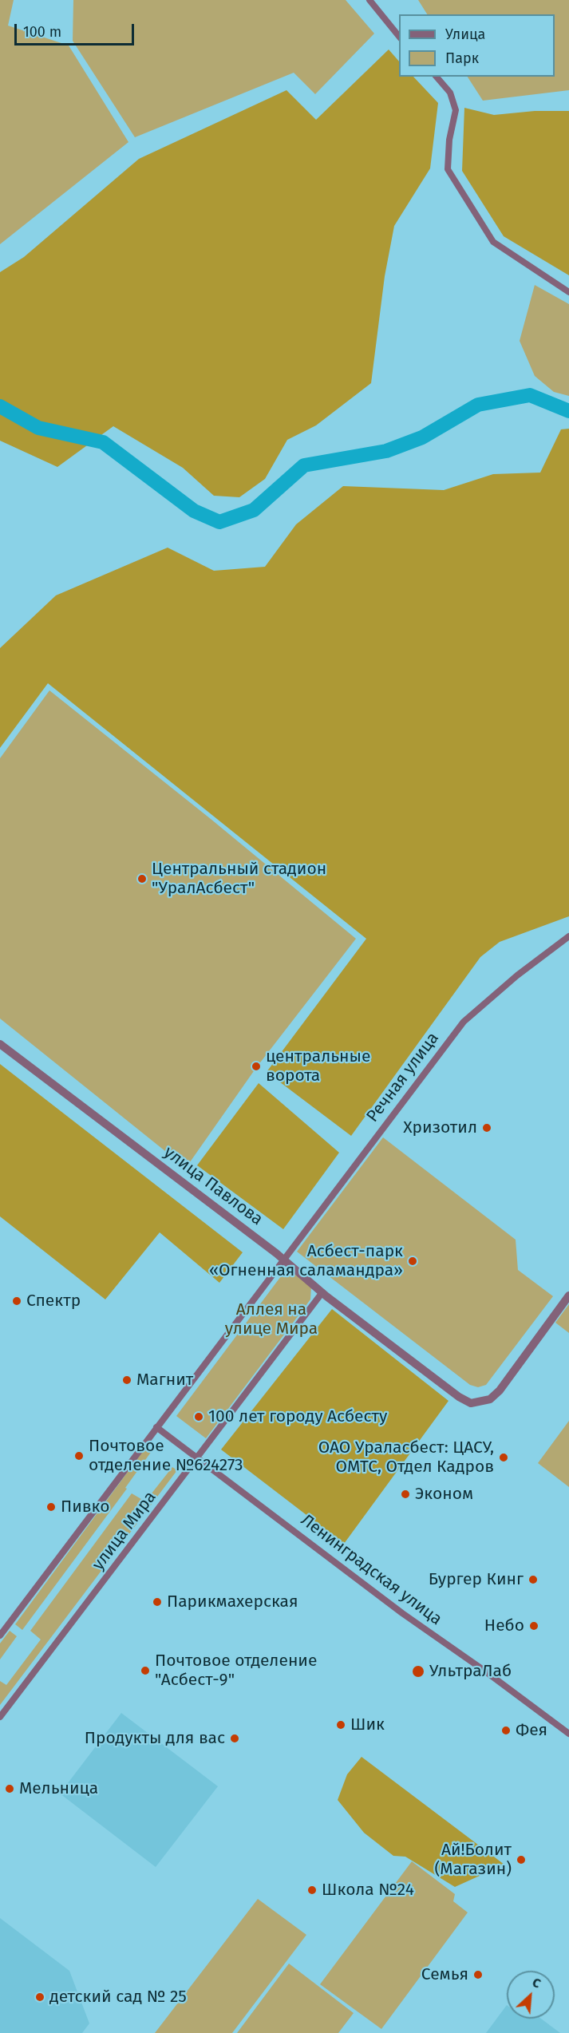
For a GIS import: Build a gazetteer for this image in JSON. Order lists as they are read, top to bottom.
{
  "streets": {
    "street": [
      "Речная улица",
      "улица Павлова",
      "улица Мира",
      "Ленинградская улица"
    ]
  },
  "crossings": [
    ["Речная улица", "улица Павлова"],
    ["улица Павлова", "улица Мира"],
    ["улица Мира", "Ленинградская улица"]
  ],
  "parks": ["Аллея на улице Мира"],
  "places": [
    "Центральный стадион \"УралАсбест\"",
    "центральные ворота",
    "Хризотил",
    "Асбест-парк «Огненная саламандра»",
    "Спектр",
    "Магнит",
    "100 лет городу Асбесту",
    "Почтовое отделение №624273",
    "ОАО Ураласбест: ЦАСУ, ОМТС, Отдел Кадров",
    "Эконом",
    "Пивко",
    "Бургер Кинг",
    "Парикмахерская",
    "Небо",
    "Почтовое отделение \"Асбест-9\"",
    "УльтраЛаб",
    "Шик",
    "Фея",
    "Продукты для вас",
    "Мельница",
    "Ай!Болит (Магазин)",
    "Школа №24",
    "Семья",
    "детский сад № 25"
  ],
  "legend": ["Улица", "Парк"],
  "scale_bar": "100 m",
  "north": "top right"
}
